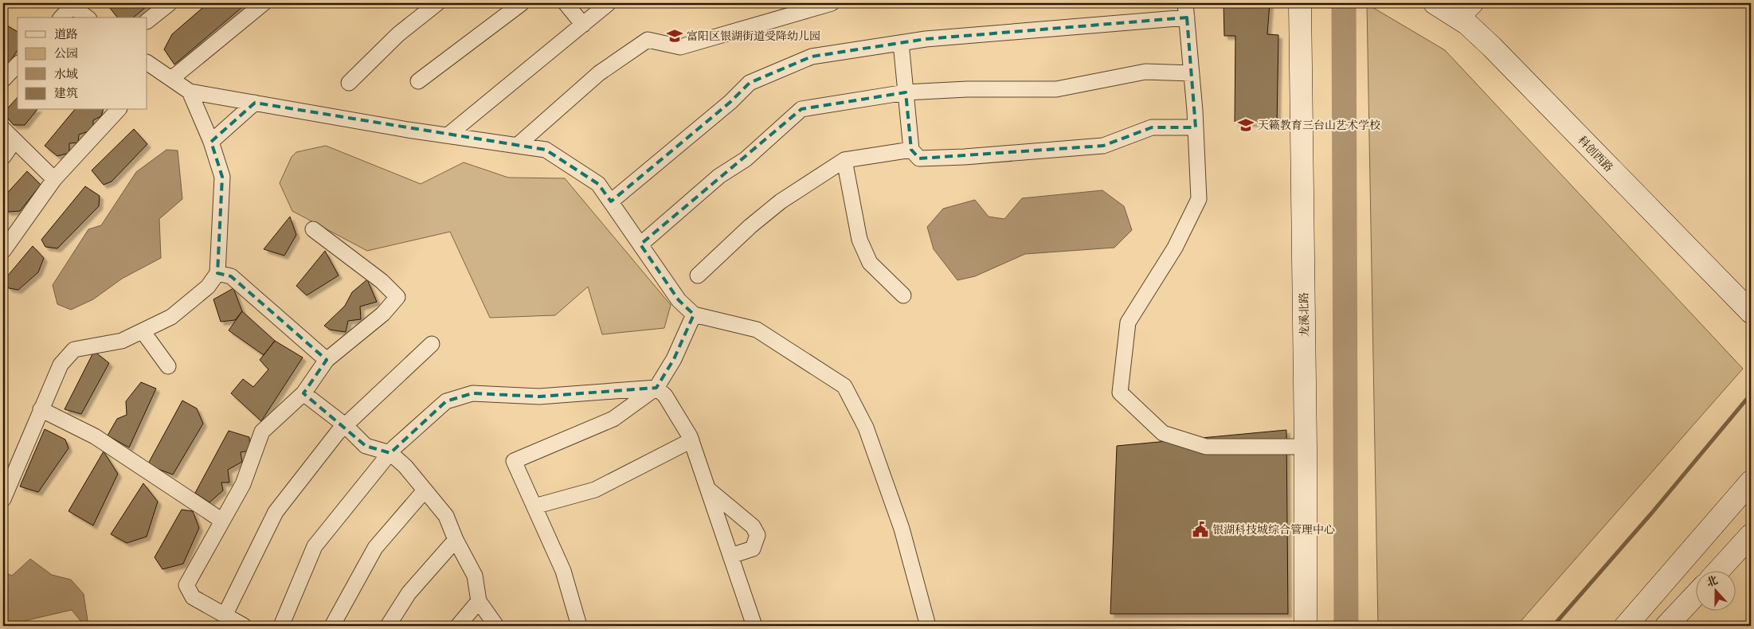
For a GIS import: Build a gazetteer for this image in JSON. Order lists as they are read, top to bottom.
{
  "streets": {
    "street": ["科创西路", "龙溪北路"]
  },
  "places": {
    "school or university": ["富阳区银湖街道受降幼儿园", "天籁教育三台山艺术学校"],
    "public building": ["银湖科技城综合管理中心"]
  },
  "legend": [
    "道路",
    "公园",
    "水域",
    "建筑"
  ],
  "north": "top"
}
